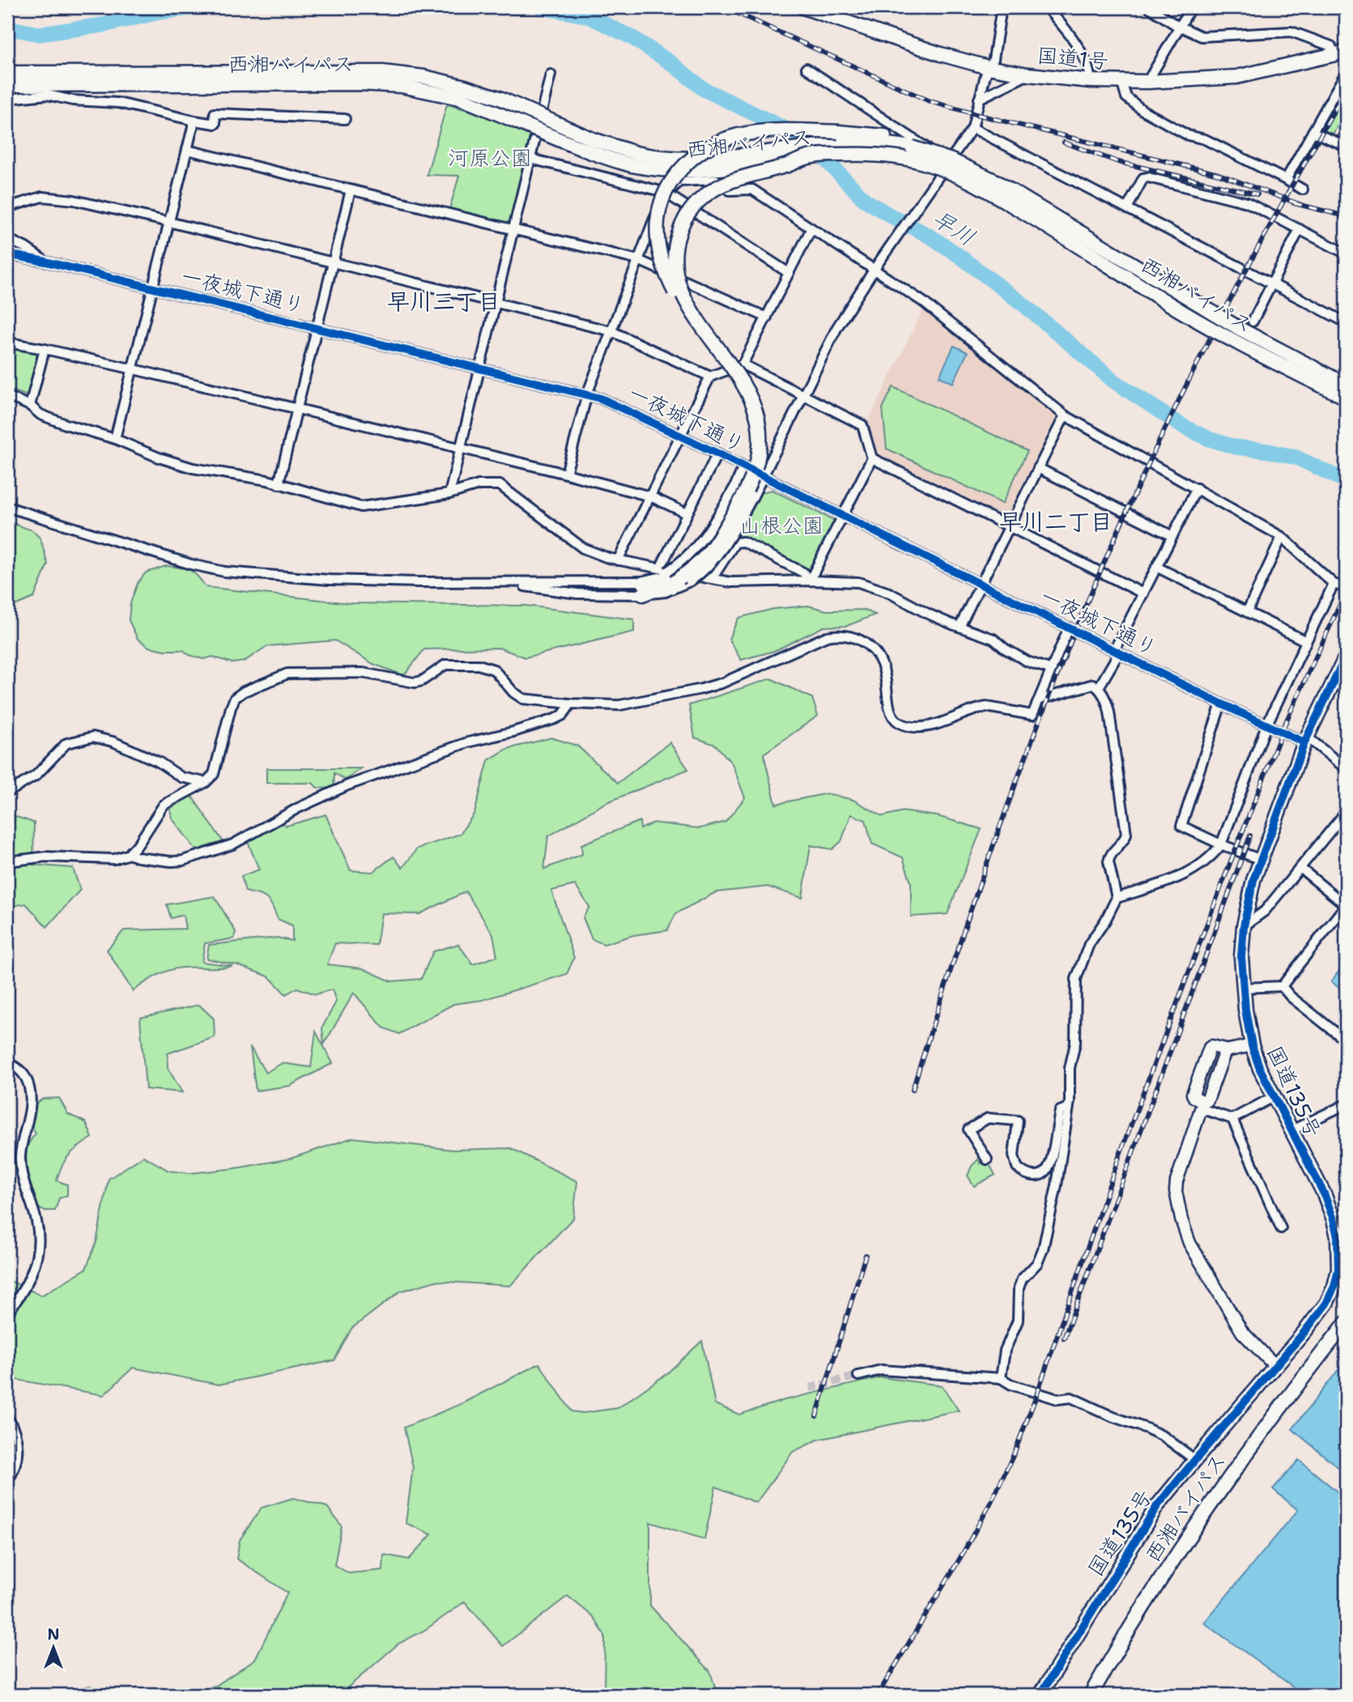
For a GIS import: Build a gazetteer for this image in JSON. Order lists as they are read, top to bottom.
{
  "streets": {
    "highway": ["国道1号", "西湘バイパス", "国道135号"],
    "street": ["一夜城下通り"]
  },
  "crossings": [
    ["一夜城下通り", "国道135号"]
  ],
  "districts": ["早川三丁目", "早川二丁目"],
  "water": ["早川"],
  "parks": ["河原公園", "山根公園"],
  "north": "top"
}
